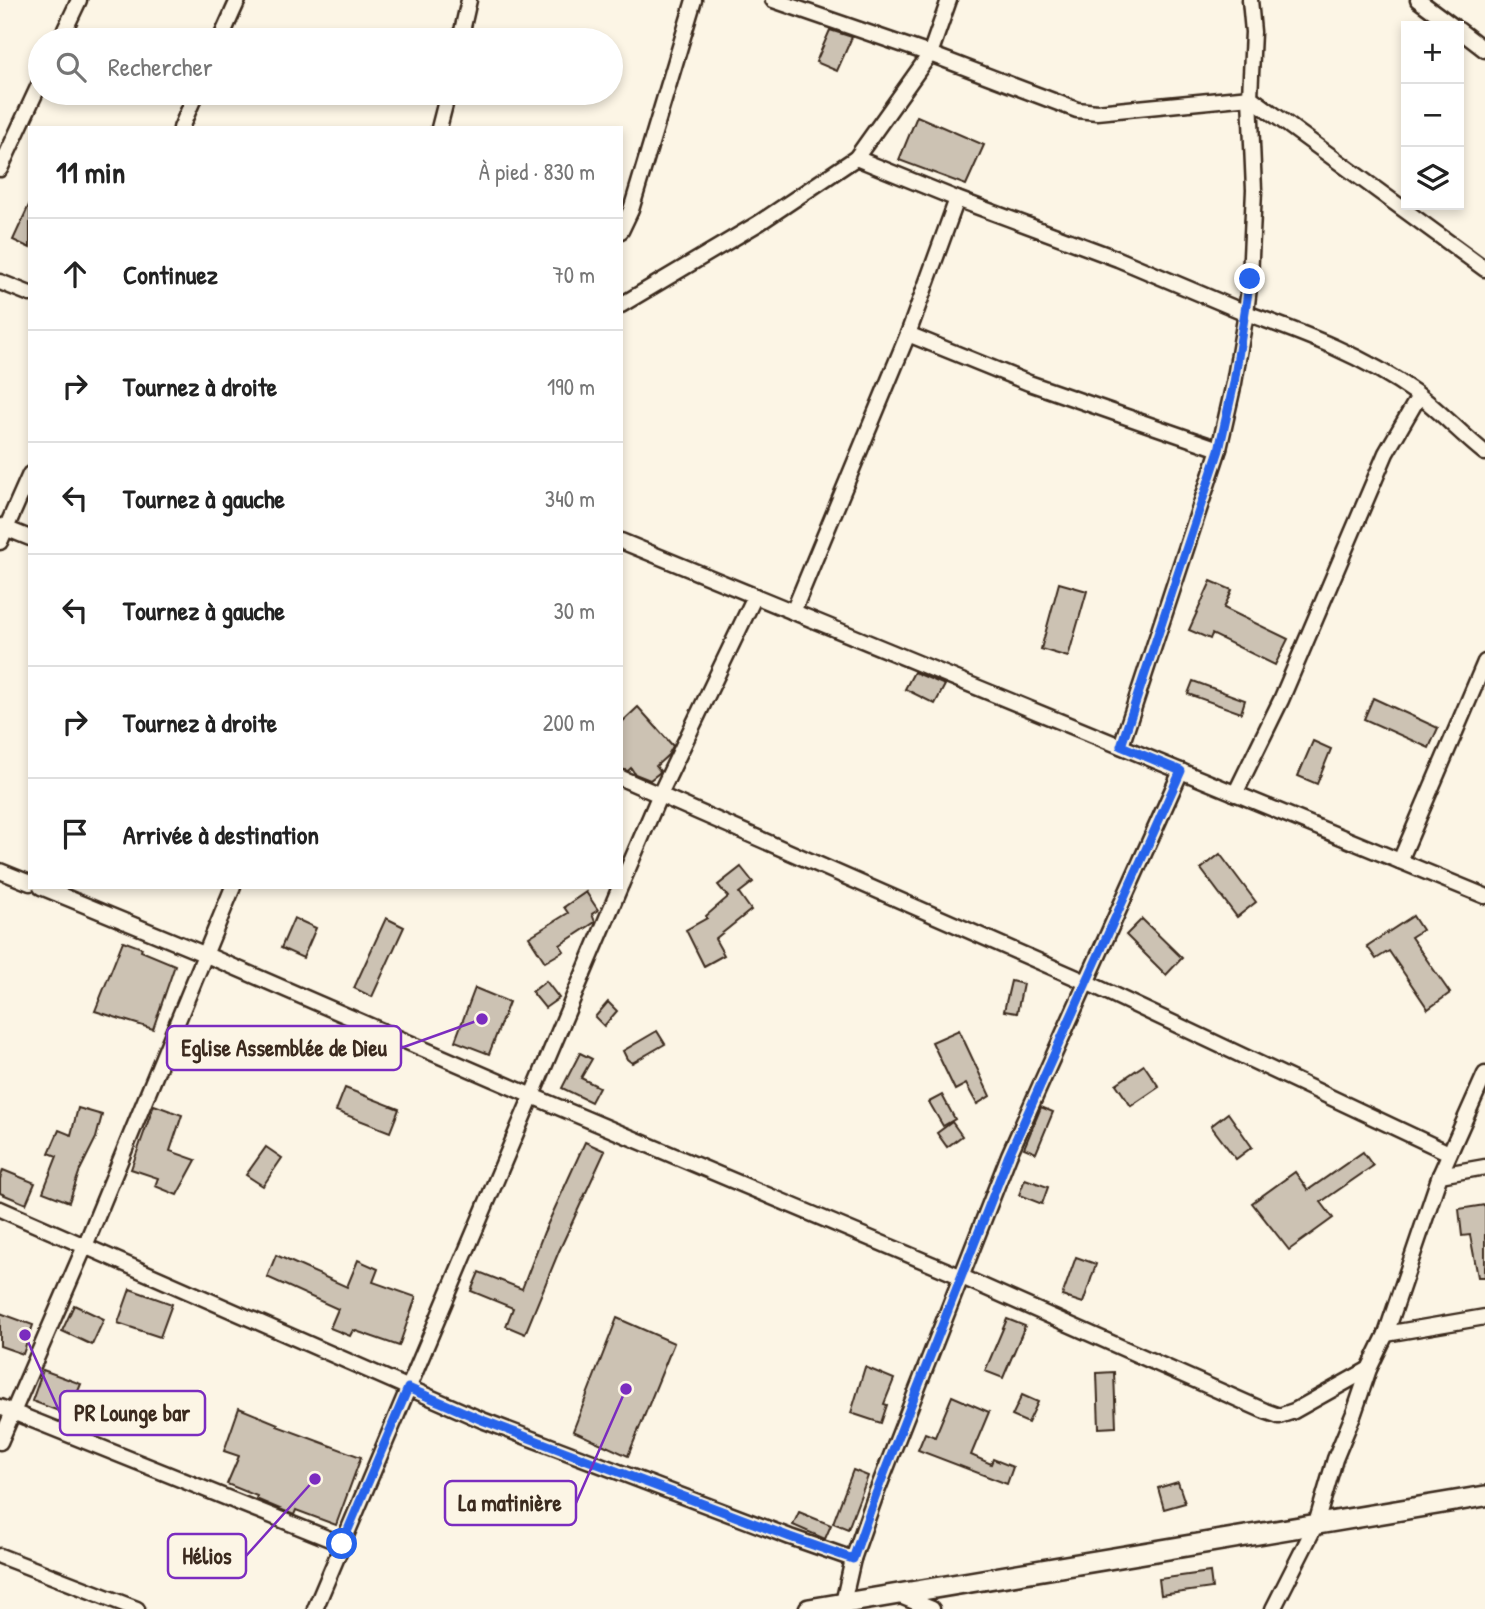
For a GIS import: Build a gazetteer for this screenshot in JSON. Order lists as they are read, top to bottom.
{
  "places": [
    "Eglise Assemblée de Dieu",
    "PR Lounge bar",
    "La matinière",
    "Hélios"
  ],
  "page": {
    "map_buttons": ["+", "−"],
    "search": "Rechercher",
    "heading": ["11 min", "À pied · 830 m"],
    "list": [
      ["Continuez", "70 m"],
      ["Tournez à droite", "190 m"],
      ["Tournez à gauche", "340 m"],
      ["Tournez à gauche", "30 m"],
      ["Tournez à droite", "200 m"],
      "Arrivée à destination"
    ]
  }
}
